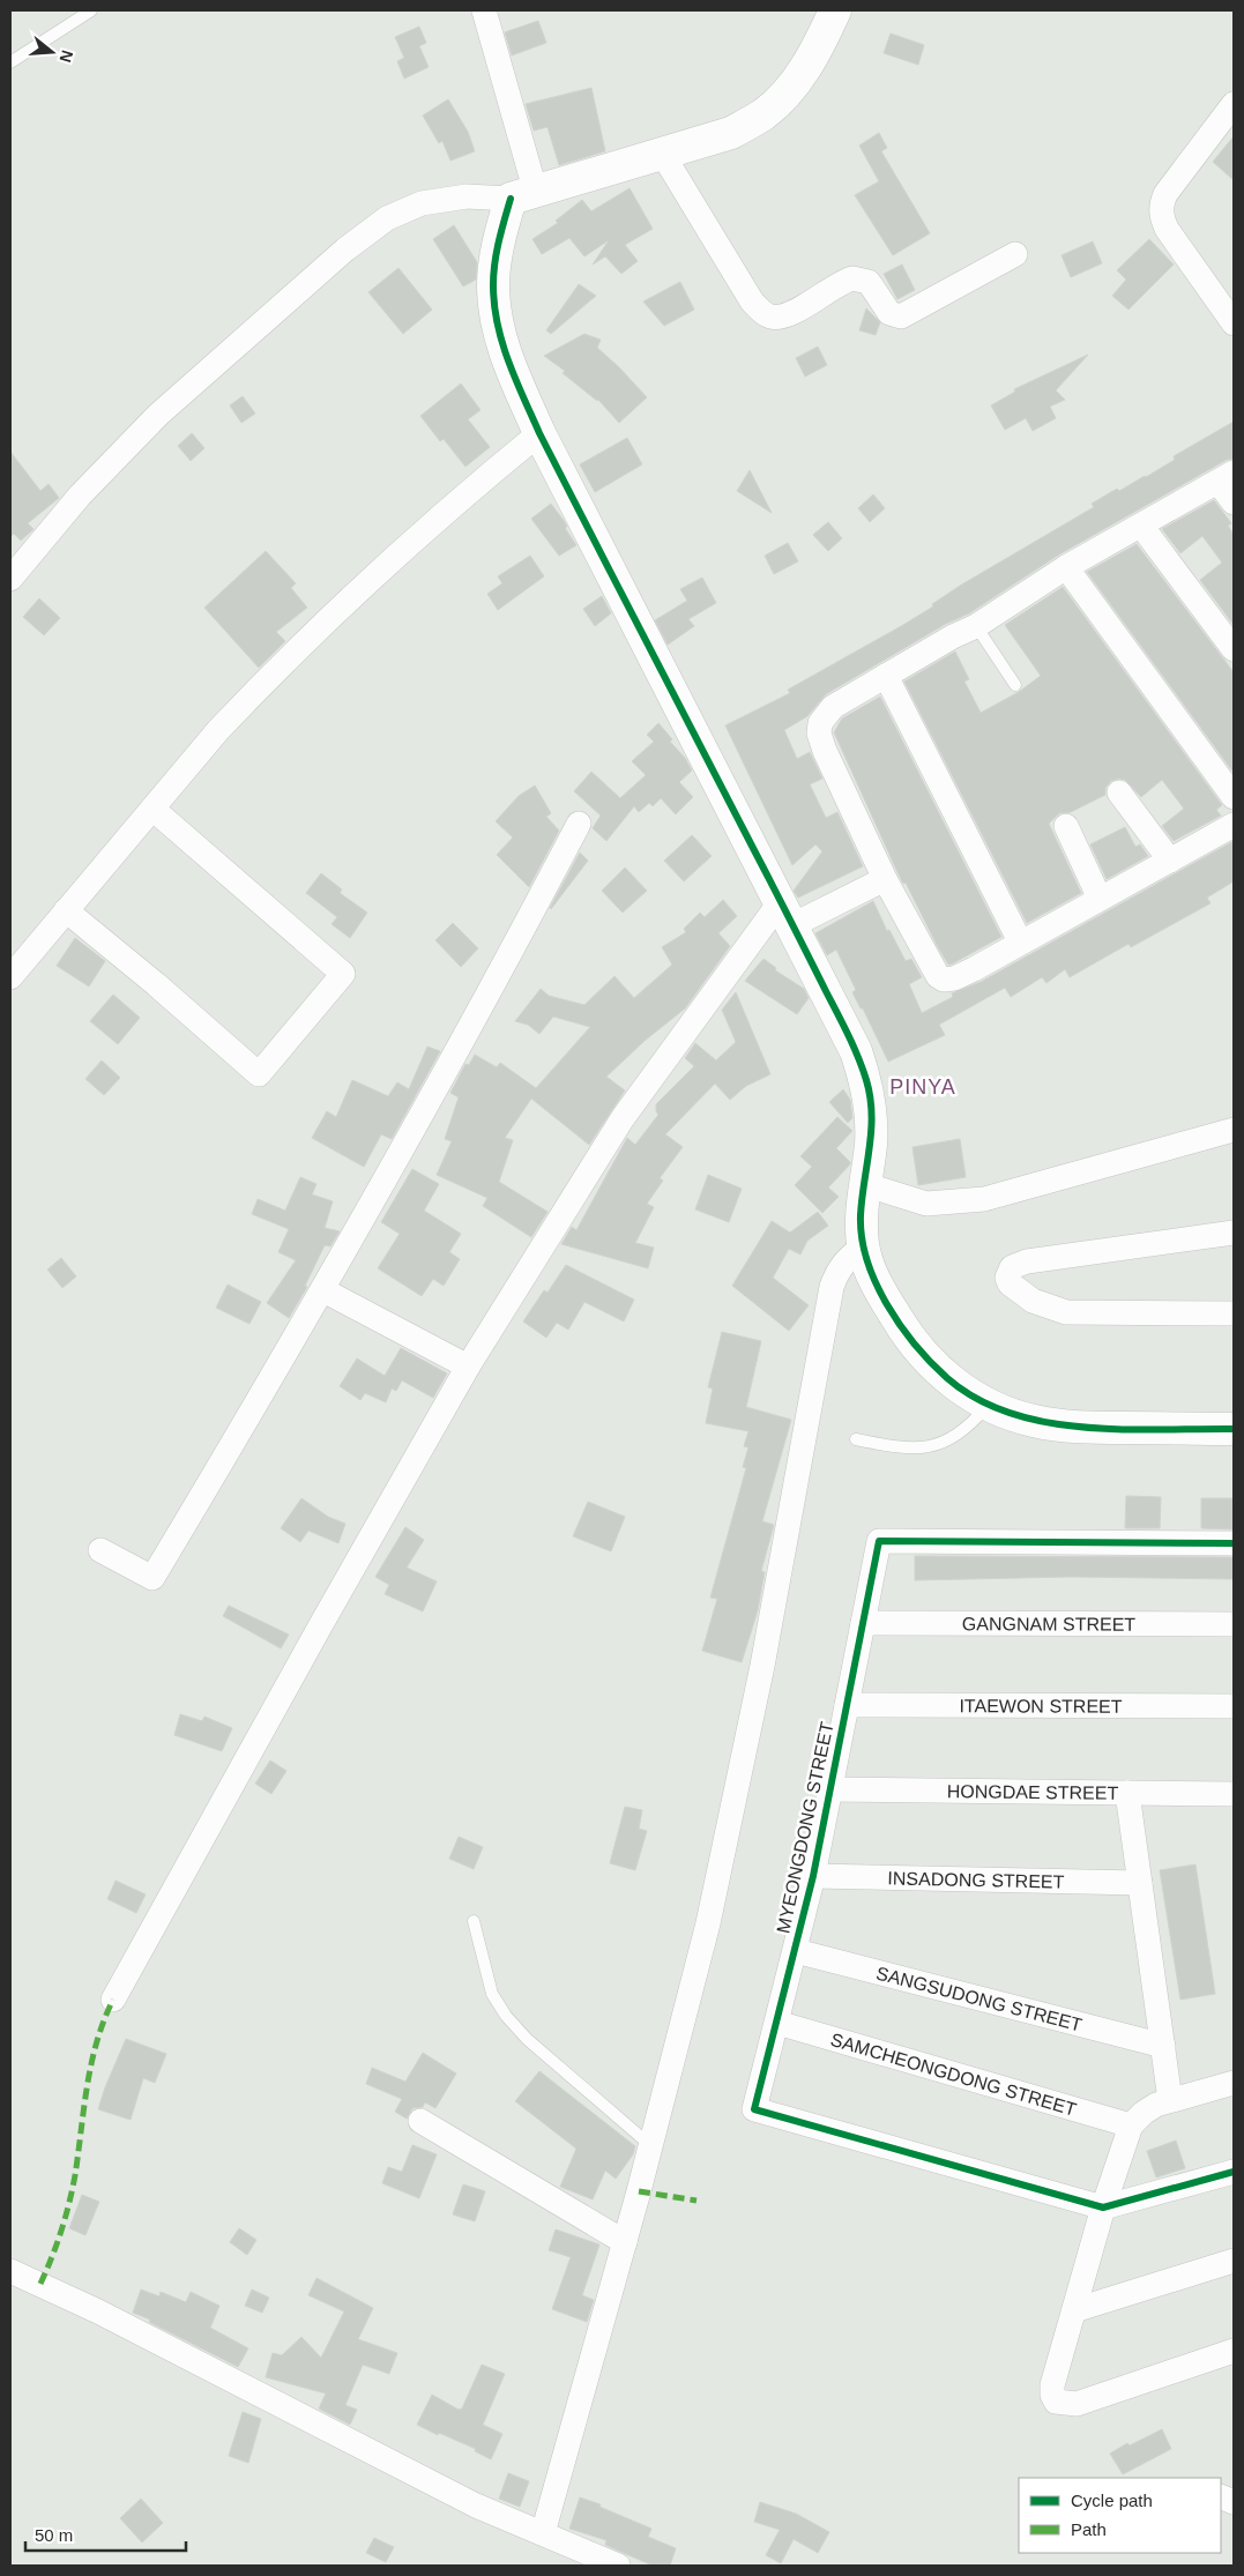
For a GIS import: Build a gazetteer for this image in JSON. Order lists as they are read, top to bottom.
{
  "streets": {
    "street": [
      "GANGNAM STREET",
      "ITAEWON STREET",
      "HONGDAE STREET",
      "MYEONGDONG STREET",
      "INSADONG STREET",
      "SANGSUDONG STREET",
      "SAMCHEONGDONG STREET"
    ]
  },
  "crossings": [
    ["GANGNAM STREET", "MYEONGDONG STREET"],
    ["ITAEWON STREET", "MYEONGDONG STREET"],
    ["HONGDAE STREET", "MYEONGDONG STREET"],
    ["MYEONGDONG STREET", "INSADONG STREET"],
    ["MYEONGDONG STREET", "SANGSUDONG STREET"],
    ["MYEONGDONG STREET", "SAMCHEONGDONG STREET"]
  ],
  "districts": ["PINYA"],
  "legend": ["Cycle path", "Path"],
  "scale_bar": "50 m",
  "north": "right"
}
